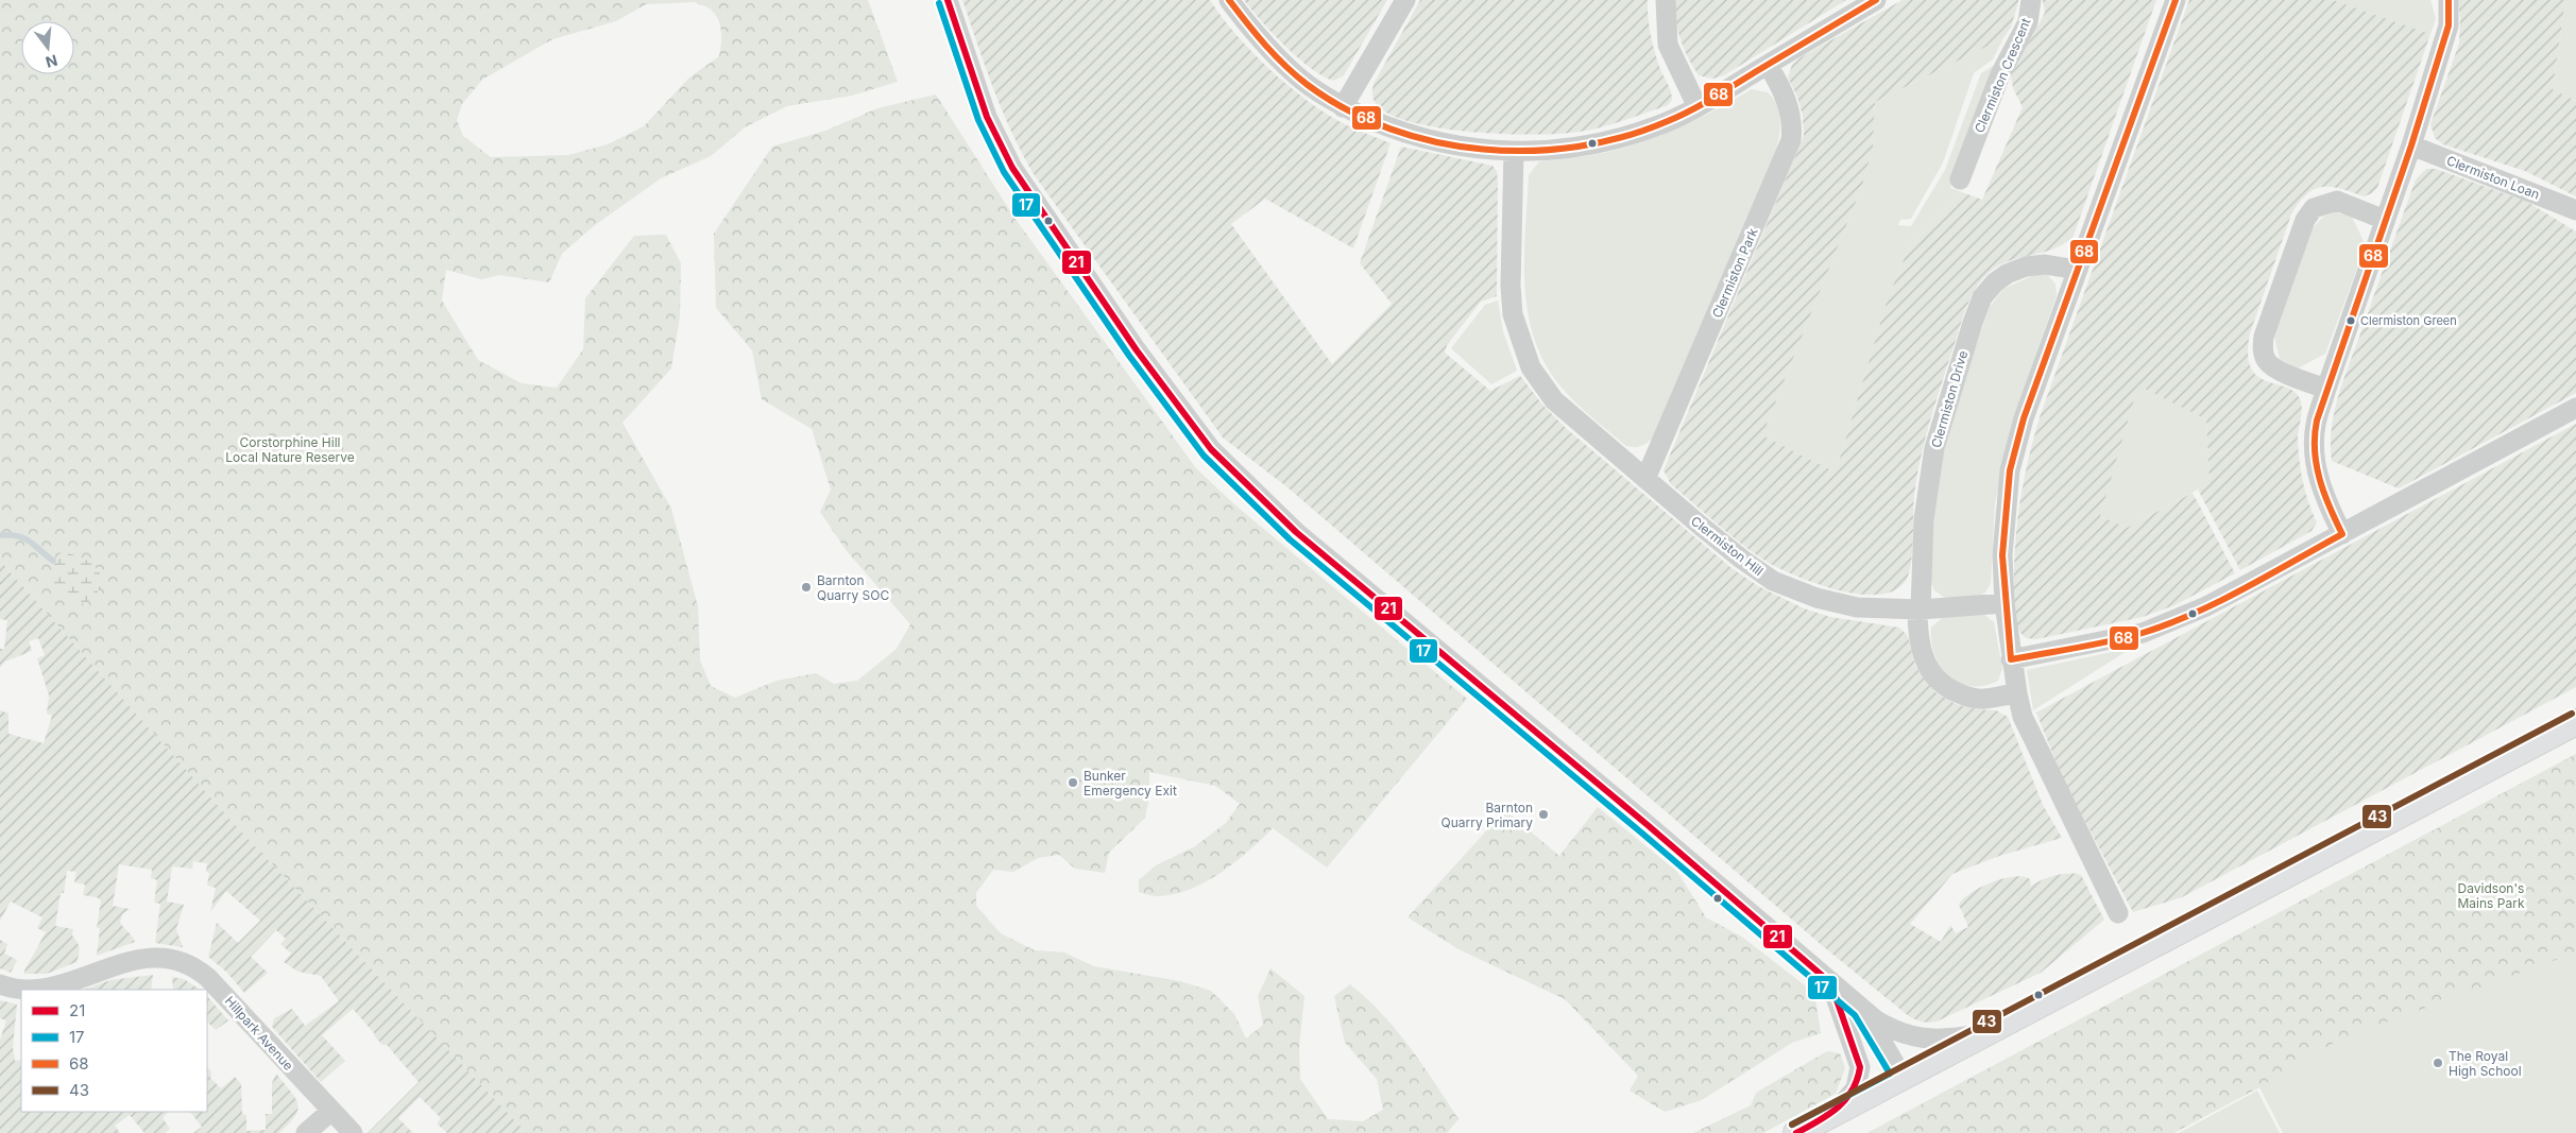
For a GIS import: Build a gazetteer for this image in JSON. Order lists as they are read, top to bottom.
{
  "streets": {
    "street": [
      "Clermiston Crescent",
      "Clermiston Loan",
      "Clermiston Park",
      "Clermiston Drive",
      "Clermiston Hill",
      "Hillpark Avenue"
    ]
  },
  "crossings": [
    ["Clermiston Park", "Clermiston Hill"],
    ["Clermiston Drive", "Clermiston Hill"]
  ],
  "parks": ["Corstorphine Hill Local Nature Reserve", "Davidson's Mains Park"],
  "places": [
    "Clermiston Green",
    "Barnton Quarry SOC",
    "Bunker Emergency Exit",
    "Barnton Quarry Primary",
    "The Royal High School"
  ],
  "lines": [
    "transit line 21",
    "transit line 68",
    "transit line 17",
    "transit line 43"
  ],
  "legend": [
    "21",
    "17",
    "68",
    "43"
  ],
  "north": "bottom"
}
